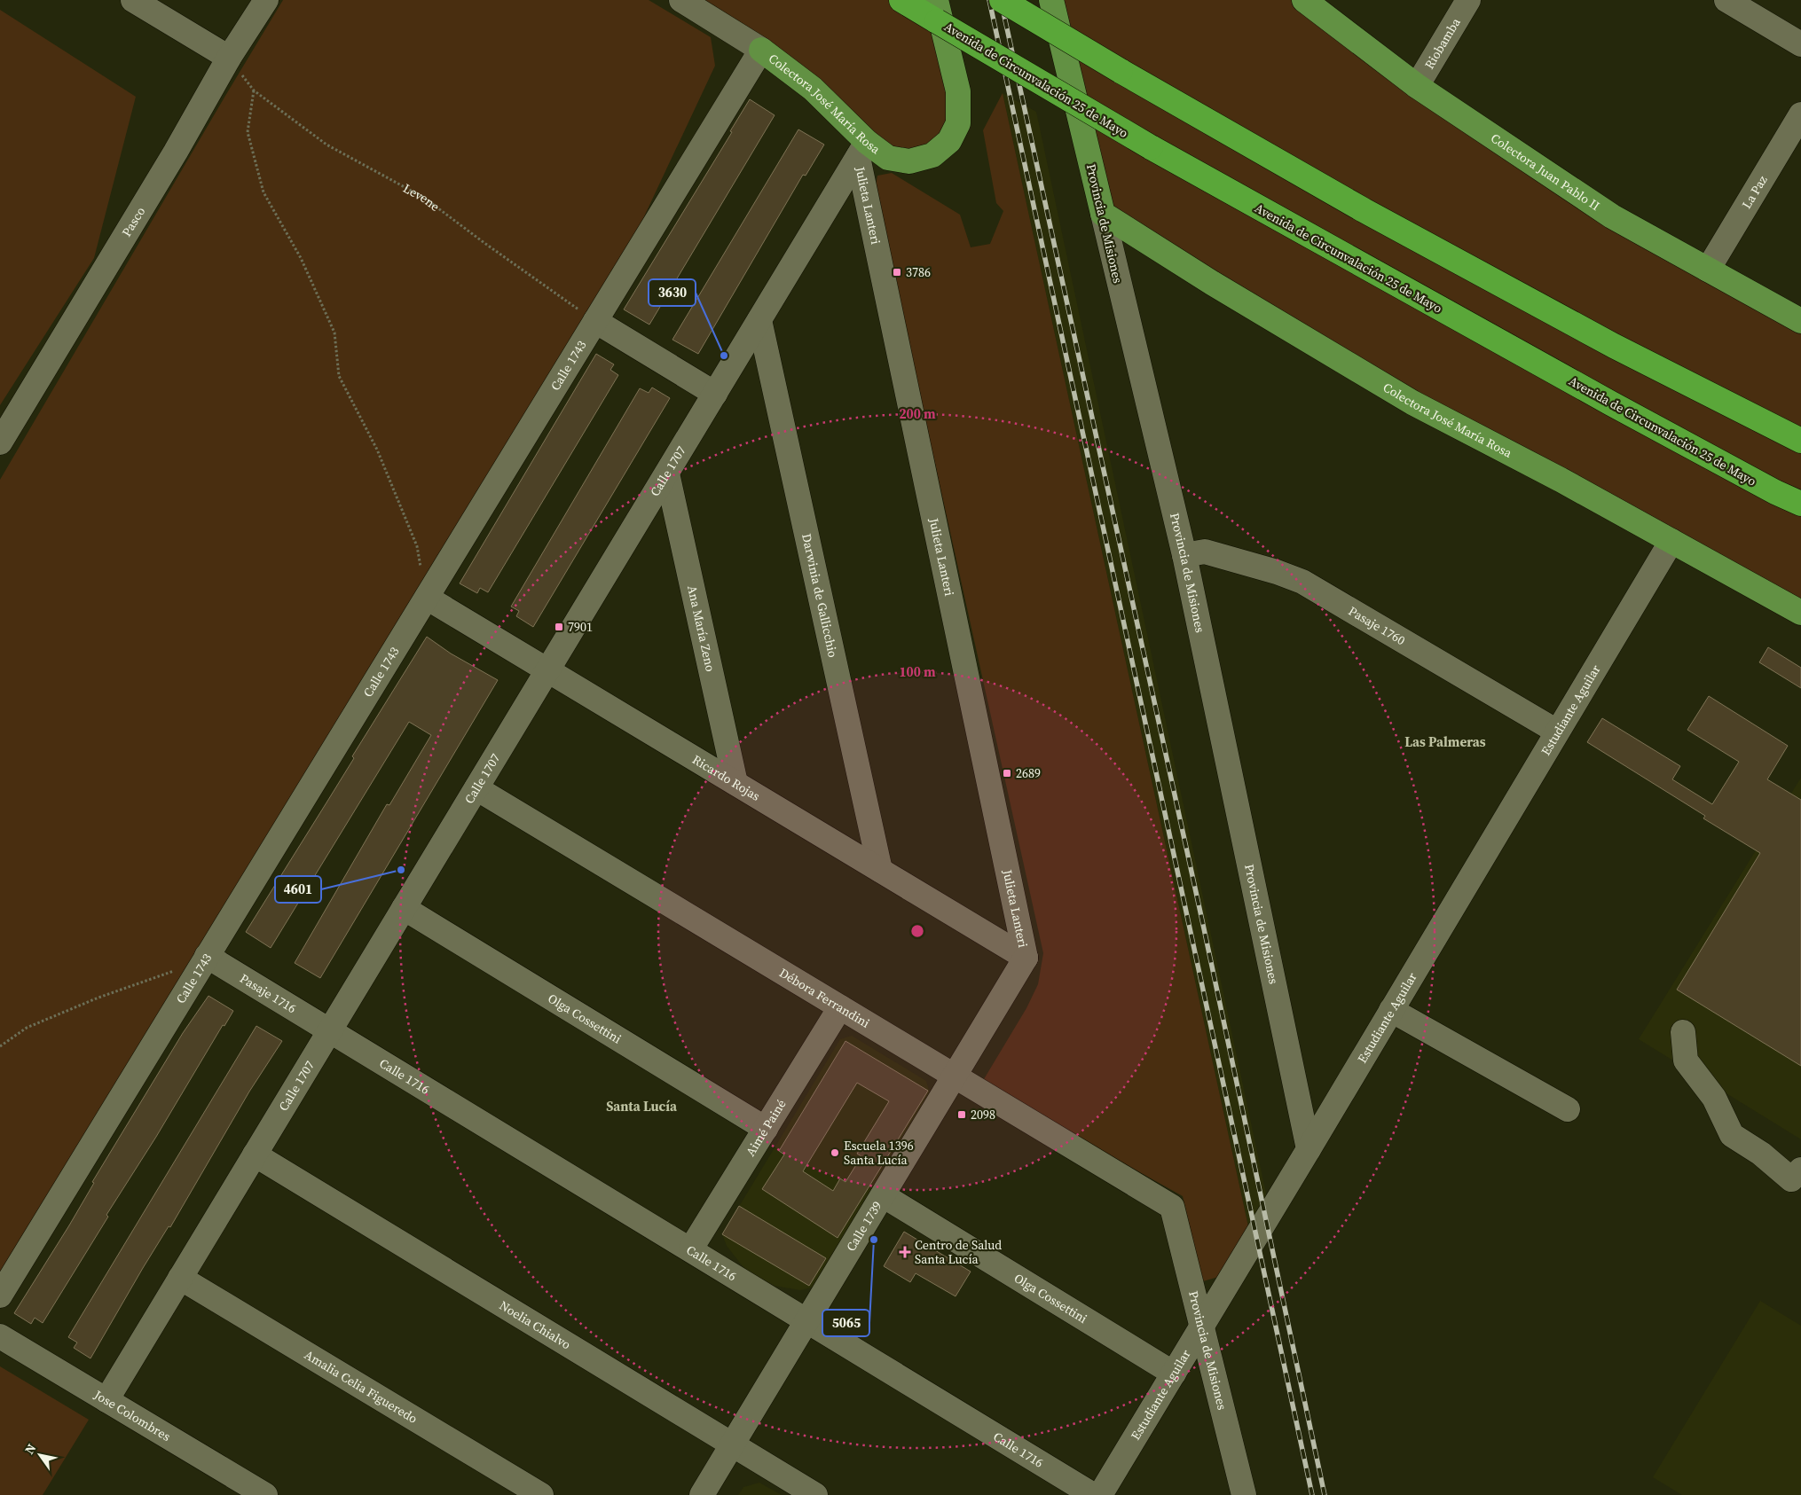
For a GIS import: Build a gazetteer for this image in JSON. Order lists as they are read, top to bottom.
{
  "streets": {
    "highway": ["Avenida de Circunvalación 25 de Mayo"],
    "main road": ["Colectora José María Rosa", "Colectora Juan Pablo II", "Provincia de Misiones"],
    "street": [
      "Riobamba",
      "La Paz",
      "Julieta Lanteri",
      "Pasco",
      "Calle 1743",
      "Calle 1707",
      "Darwinia de Gallicchio",
      "Pasaje 1760",
      "Ana María Zeno",
      "Estudiante Aguilar",
      "Ricardo Rojas",
      "Pasaje 1716",
      "Débora Ferrandini",
      "Olga Cossettini",
      "Calle 1716",
      "Aimé Painé",
      "Calle 1739",
      "Noelia Chialvo",
      "Amalia Celia Figueredo",
      "Jose Colombres"
    ],
    "path": ["Levene"]
  },
  "crossings": [
    ["Riobamba", "Colectora Juan Pablo II"],
    ["Colectora José María Rosa", "Julieta Lanteri"],
    ["Colectora José María Rosa", "Provincia de Misiones"],
    ["Colectora José María Rosa", "Calle 1743"],
    ["Colectora José María Rosa", "Calle 1707"],
    ["Colectora José María Rosa", "Estudiante Aguilar"],
    ["Colectora Juan Pablo II", "La Paz"],
    ["Levene", "Pasco"],
    ["Levene", "Calle 1743"],
    ["Julieta Lanteri", "Calle 1707"],
    ["Julieta Lanteri", "Ricardo Rojas"],
    ["Julieta Lanteri", "Calle 1739"],
    ["Provincia de Misiones", "Pasaje 1760"],
    ["Provincia de Misiones", "Estudiante Aguilar"],
    ["Provincia de Misiones", "Débora Ferrandini"],
    ["Calle 1743", "Ricardo Rojas"],
    ["Calle 1743", "Pasaje 1716"],
    ["Calle 1707", "Darwinia de Gallicchio"],
    ["Calle 1707", "Ana María Zeno"],
    ["Calle 1707", "Ricardo Rojas"],
    ["Calle 1707", "Pasaje 1716"],
    ["Calle 1707", "Débora Ferrandini"],
    ["Calle 1707", "Olga Cossettini"],
    ["Calle 1707", "Calle 1716"],
    ["Calle 1707", "Noelia Chialvo"],
    ["Calle 1707", "Amalia Celia Figueredo"],
    ["Calle 1707", "Jose Colombres"],
    ["Darwinia de Gallicchio", "Ricardo Rojas"],
    ["Pasaje 1760", "Estudiante Aguilar"],
    ["Ana María Zeno", "Ricardo Rojas"],
    ["Estudiante Aguilar", "Olga Cossettini"],
    ["Ricardo Rojas", "Calle 1739"],
    ["Pasaje 1716", "Calle 1716"],
    ["Débora Ferrandini", "Aimé Painé"],
    ["Débora Ferrandini", "Calle 1739"],
    ["Olga Cossettini", "Aimé Painé"],
    ["Olga Cossettini", "Calle 1739"],
    ["Calle 1716", "Aimé Painé"],
    ["Calle 1716", "Calle 1739"],
    ["Calle 1739", "Noelia Chialvo"]
  ],
  "districts": ["Las Palmeras", "Santa Lucía"],
  "places": {
    "transit": [
      "3786",
      "7901",
      "2689",
      "2098"
    ],
    "other": [
      "3630",
      "4601",
      "Escuela 1396 Santa Lucía",
      "5065"
    ],
    "health": ["Centro de Salud Santa Lucía"]
  },
  "north": "top left",
  "rings": ["200 m", "100 m"]
}
